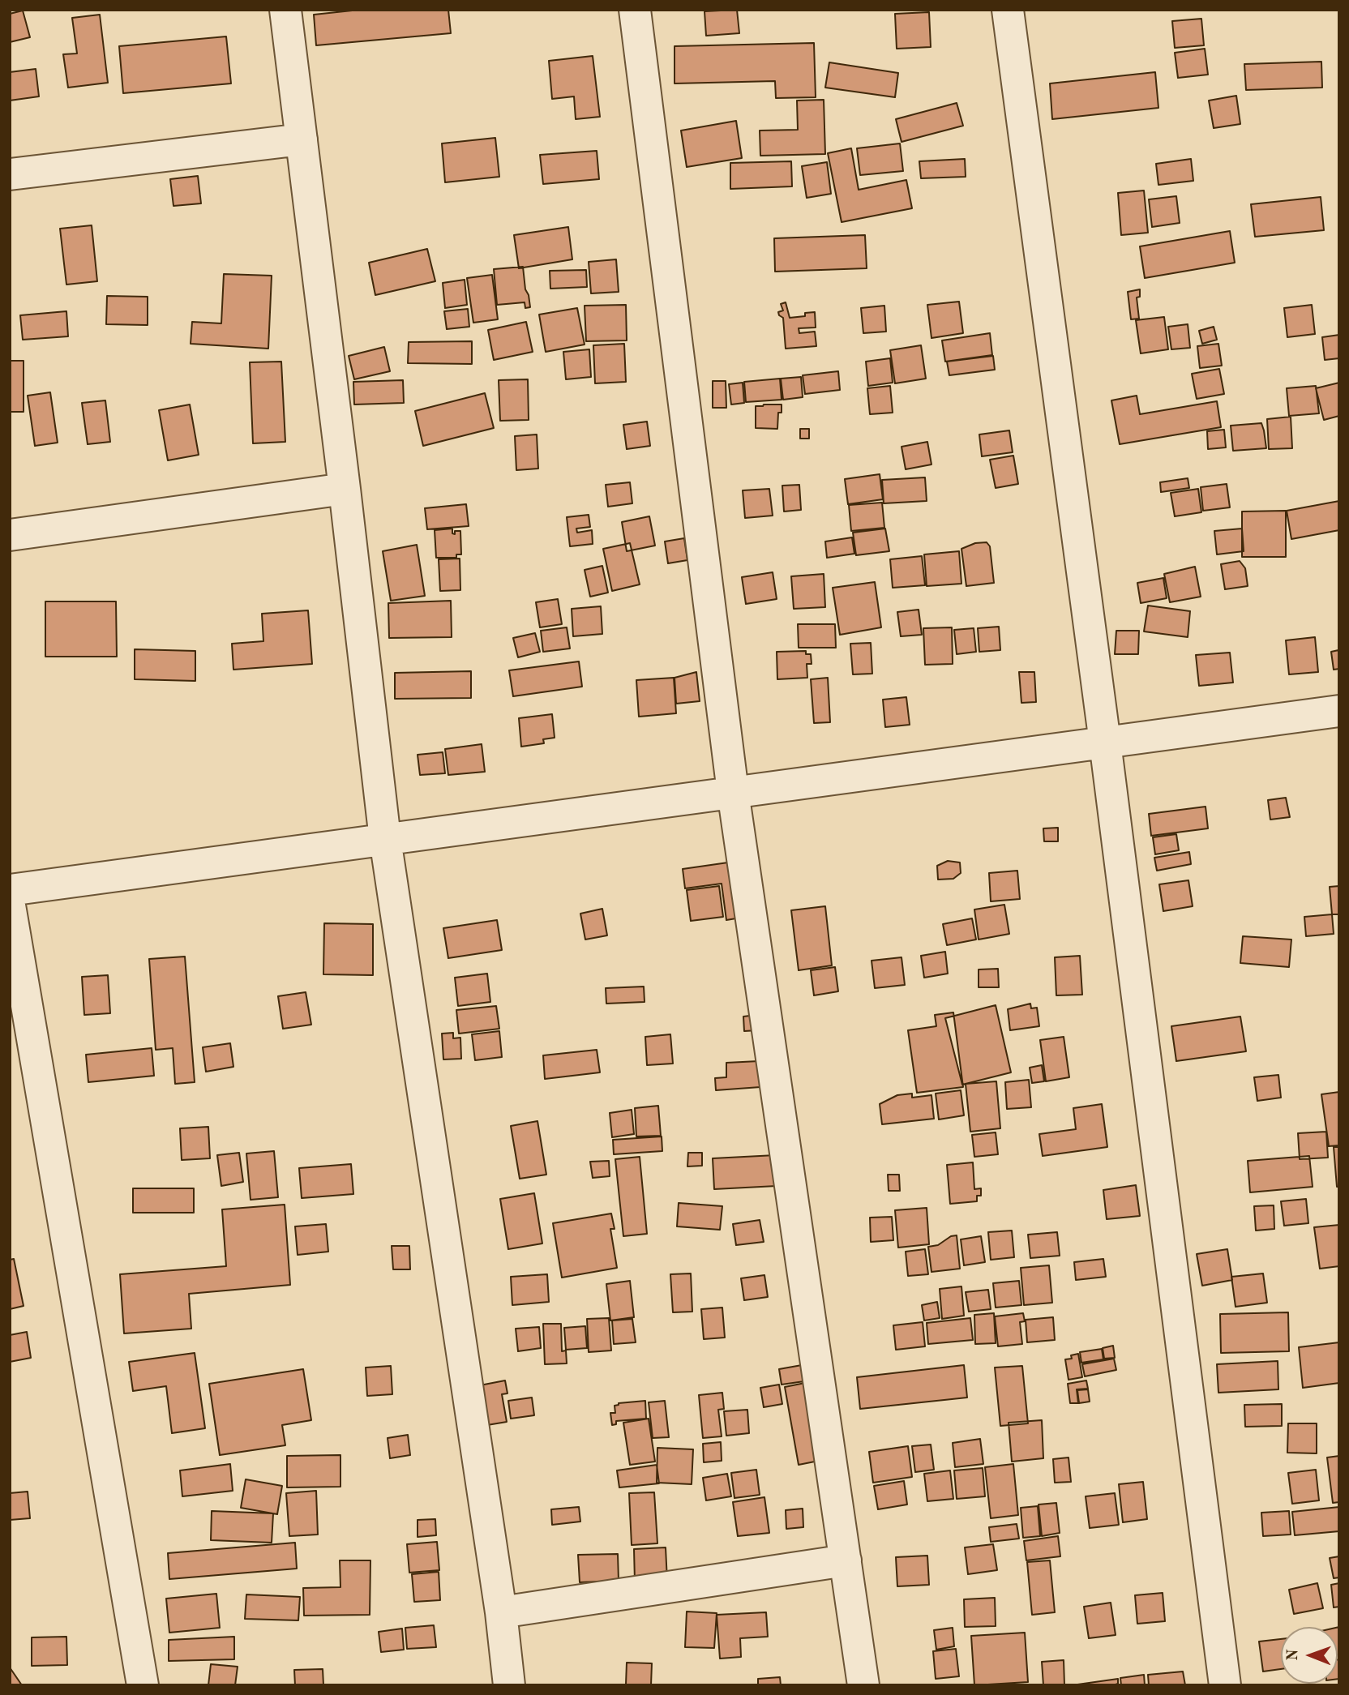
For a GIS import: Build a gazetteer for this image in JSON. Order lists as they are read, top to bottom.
{
  "north": "left"
}
